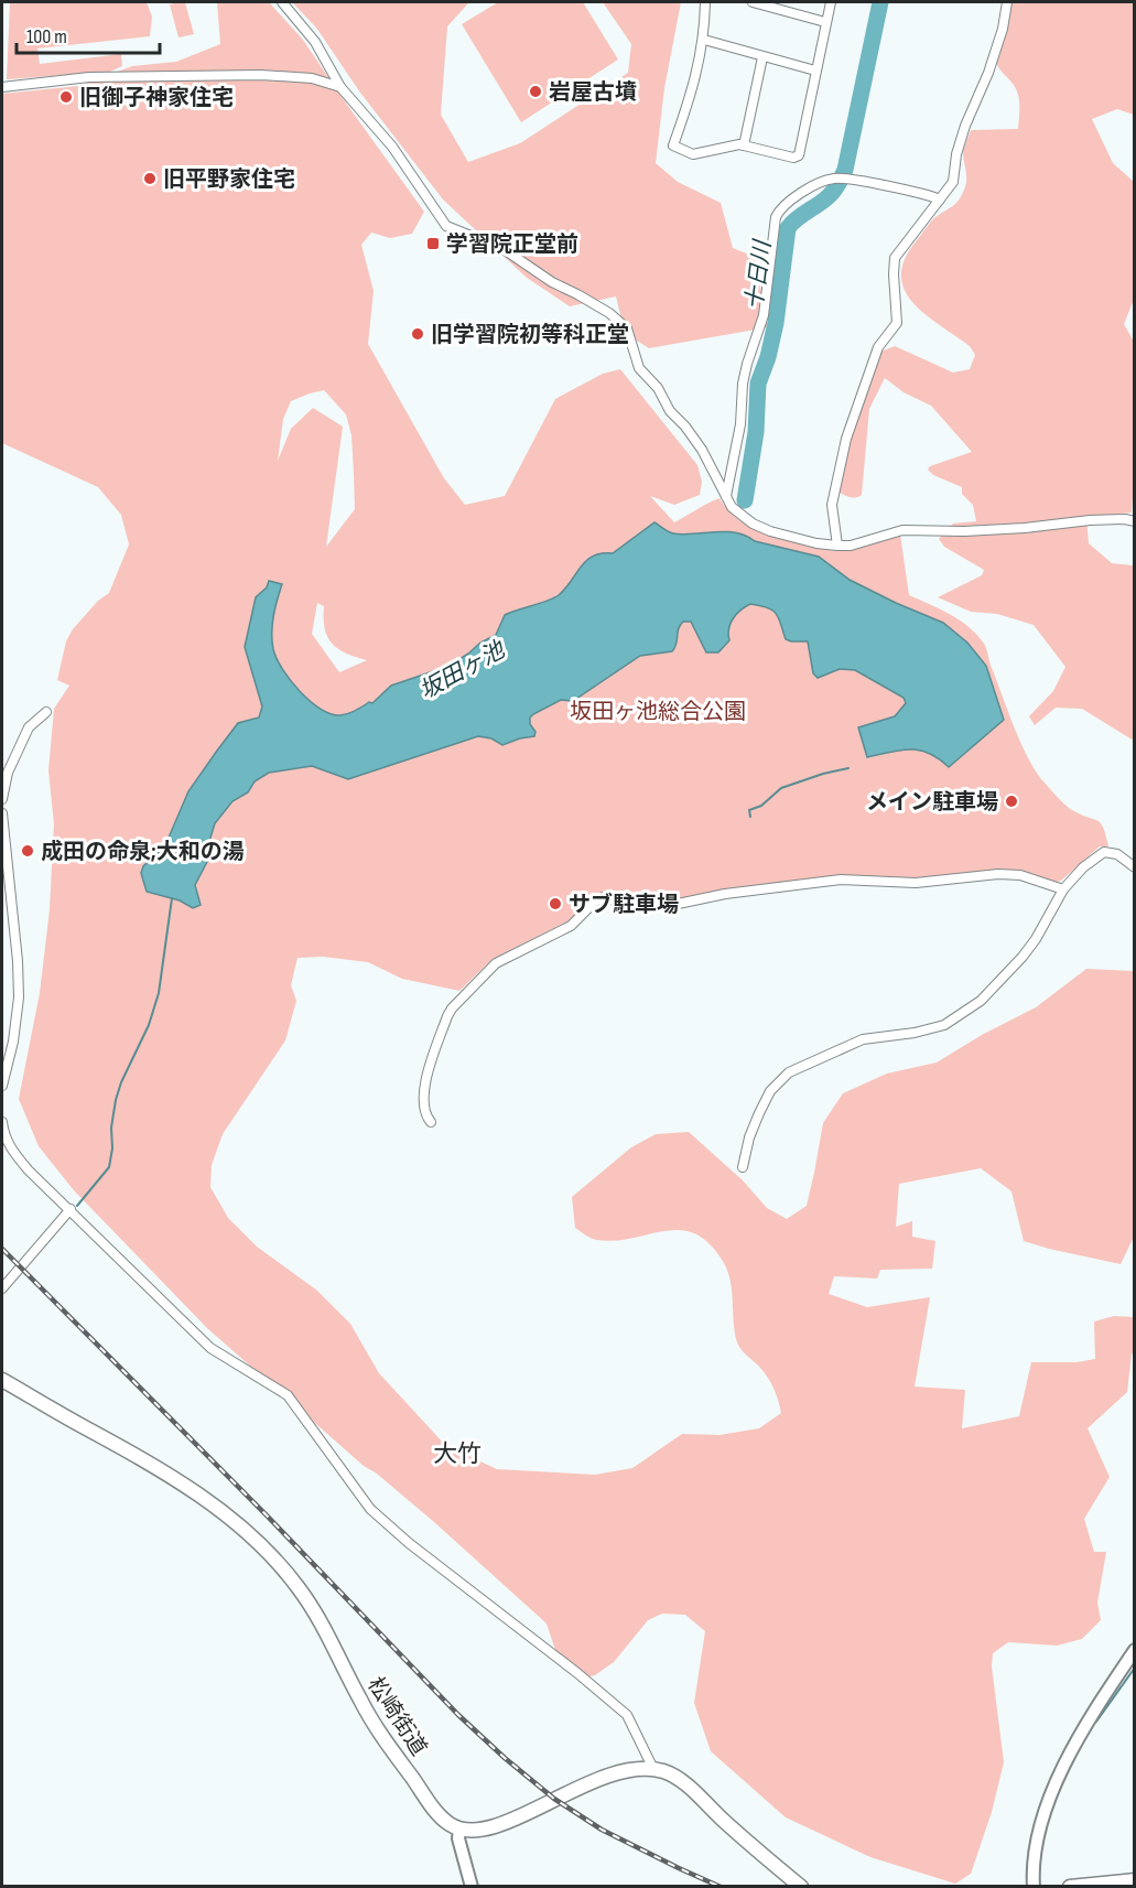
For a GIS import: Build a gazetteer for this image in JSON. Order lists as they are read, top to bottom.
{
  "streets": {
    "main road": ["松崎街道"]
  },
  "districts": ["大竹"],
  "water": ["十日川", "坂田ヶ池"],
  "parks": ["坂田ヶ池総合公園"],
  "places": {
    "other": [
      "岩屋古墳",
      "旧御子神家住宅",
      "旧平野家住宅",
      "旧学習院初等科正堂",
      "メイン駐車場",
      "成田の命泉;大和の湯",
      "サブ駐車場"
    ],
    "transit": ["学習院正堂前"]
  },
  "scale_bar": "100 m"
}
